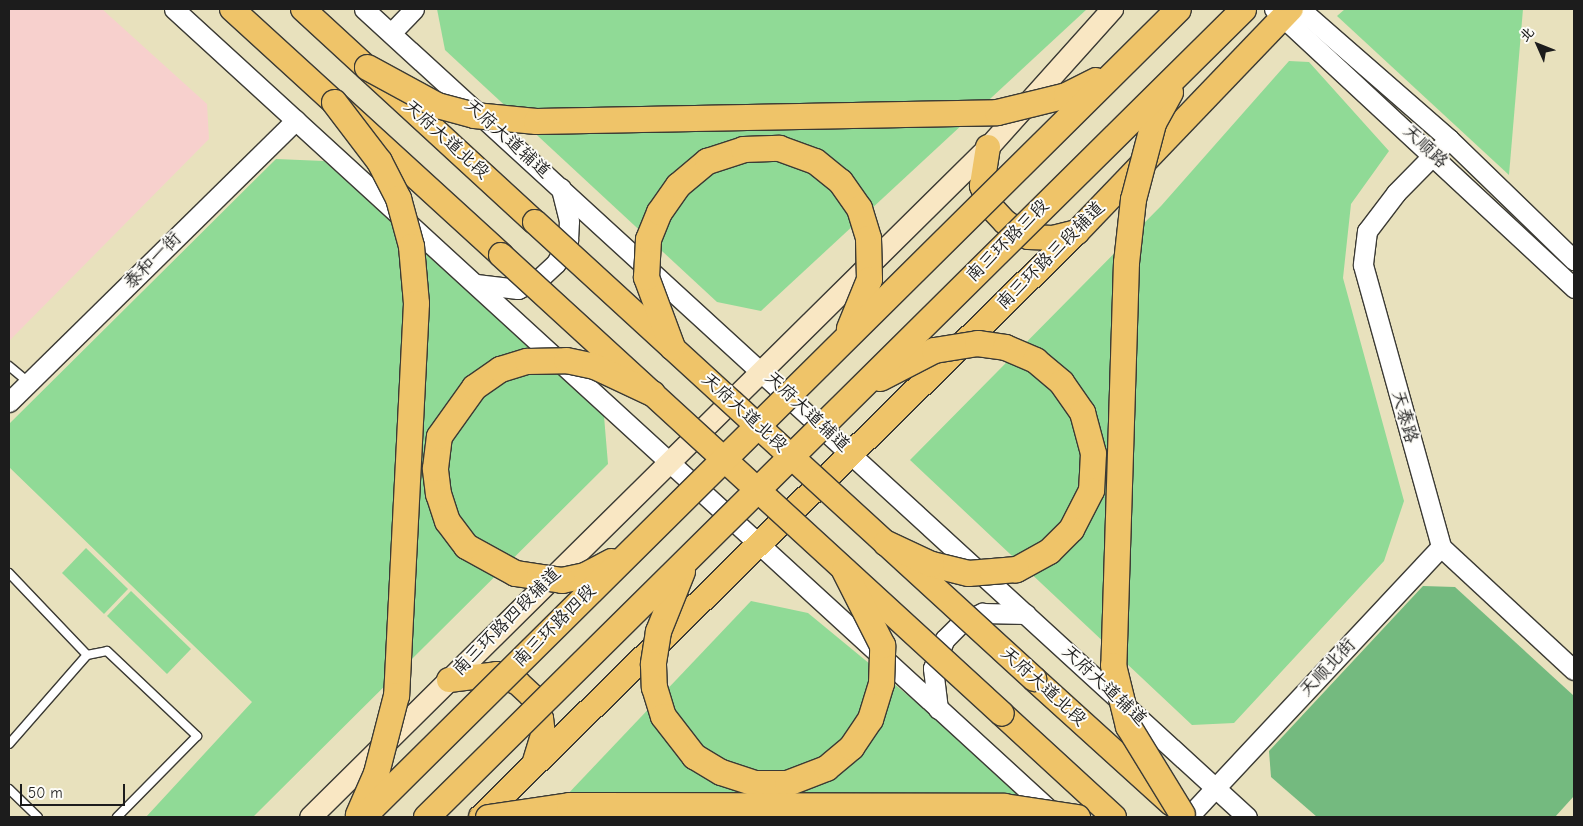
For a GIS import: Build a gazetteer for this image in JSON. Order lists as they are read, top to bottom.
{
  "streets": {
    "highway": ["南三环路三段", "南三环路四段"],
    "main road": ["天府大道北段", "南三环路三段辅道", "南三环路四段辅道"],
    "street": [
      "天府大道辅道",
      "天顺路",
      "泰和一街",
      "天泰路",
      "天顺北街"
    ]
  },
  "crossings": [
    ["天府大道辅道", "南三环路三段辅道"],
    ["天府大道辅道", "南三环路四段辅道"],
    ["天府大道辅道", "天顺北街"],
    ["天府大道北段", "天顺北街"],
    ["天顺路", "南三环路三段辅道"],
    ["天顺路", "天泰路"],
    ["天泰路", "天顺北街"]
  ],
  "scale_bar": "50 m",
  "north": "top left"
}
